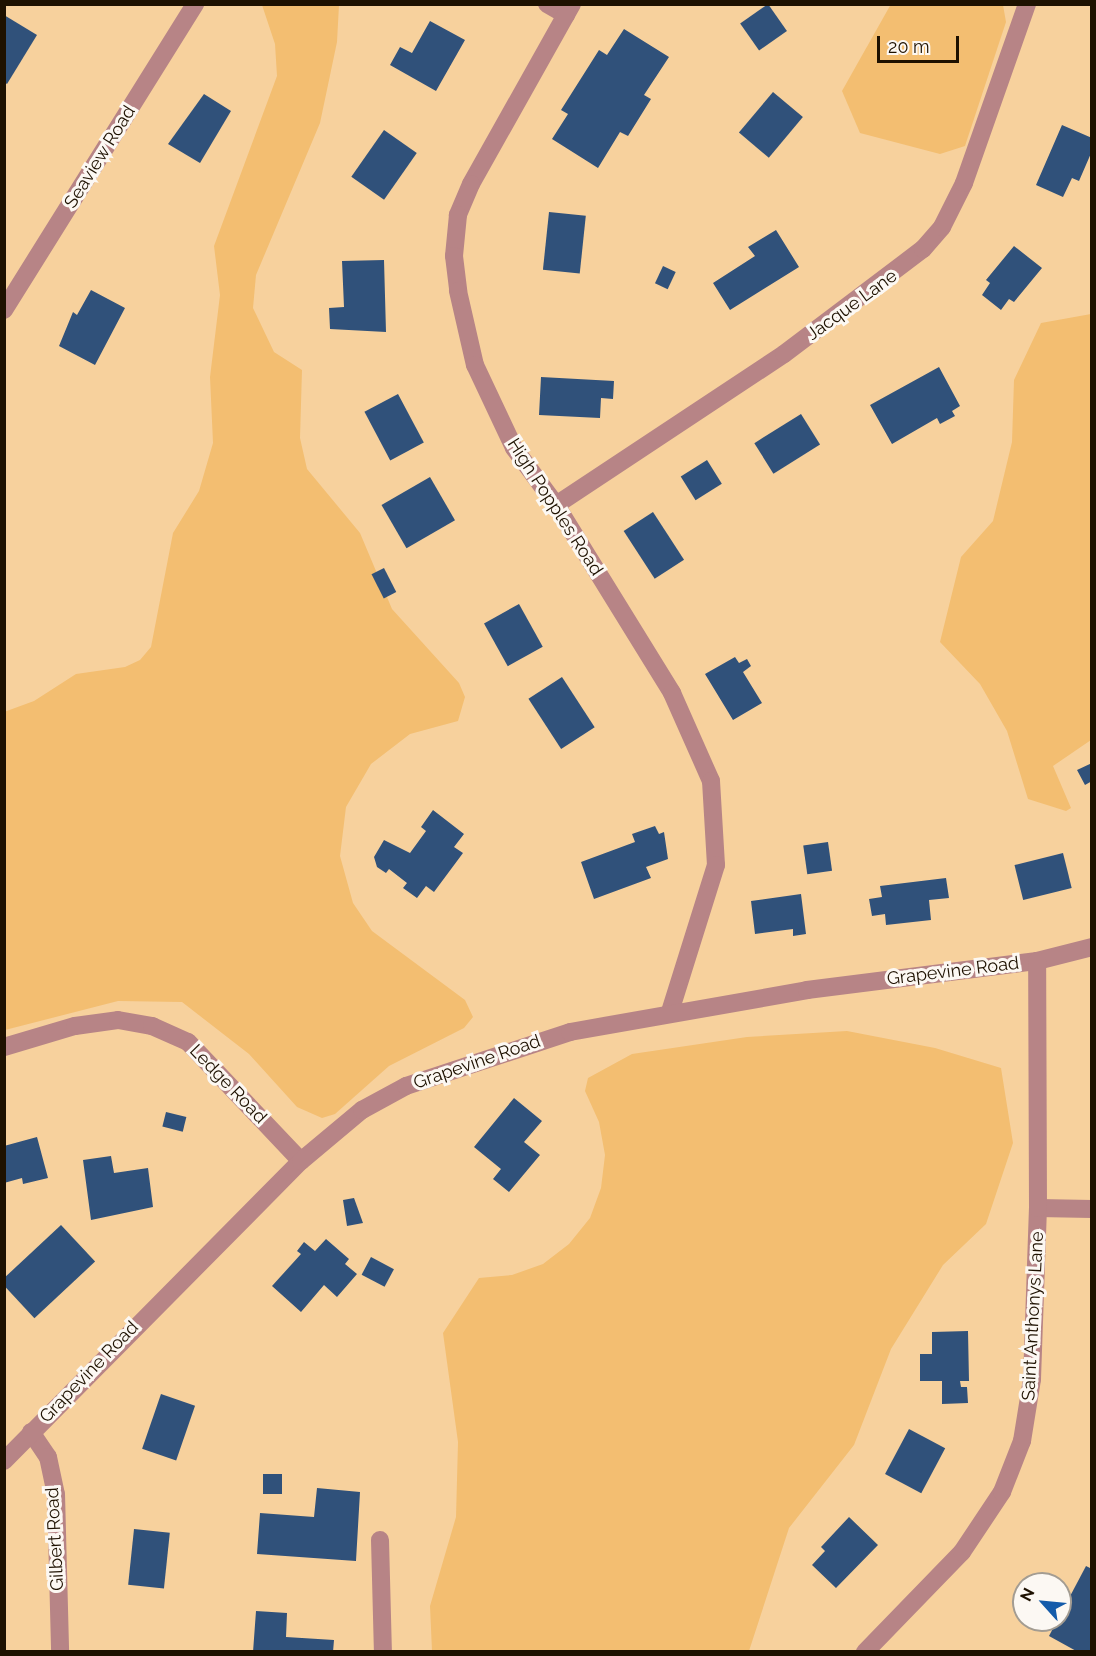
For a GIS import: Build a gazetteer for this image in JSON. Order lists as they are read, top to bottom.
{
  "streets": {
    "street": [
      "Seaview Road",
      "Jacque Lane",
      "High Popples Road",
      "Grapevine Road",
      "Ledge Road",
      "Saint Anthonys Lane",
      "Gilbert Road"
    ]
  },
  "crossings": [
    ["Jacque Lane", "High Popples Road"],
    ["High Popples Road", "Grapevine Road"],
    ["Grapevine Road", "Ledge Road"],
    ["Grapevine Road", "Saint Anthonys Lane"],
    ["Grapevine Road", "Gilbert Road"]
  ],
  "scale_bar": "20 m",
  "north": "top left"
}
